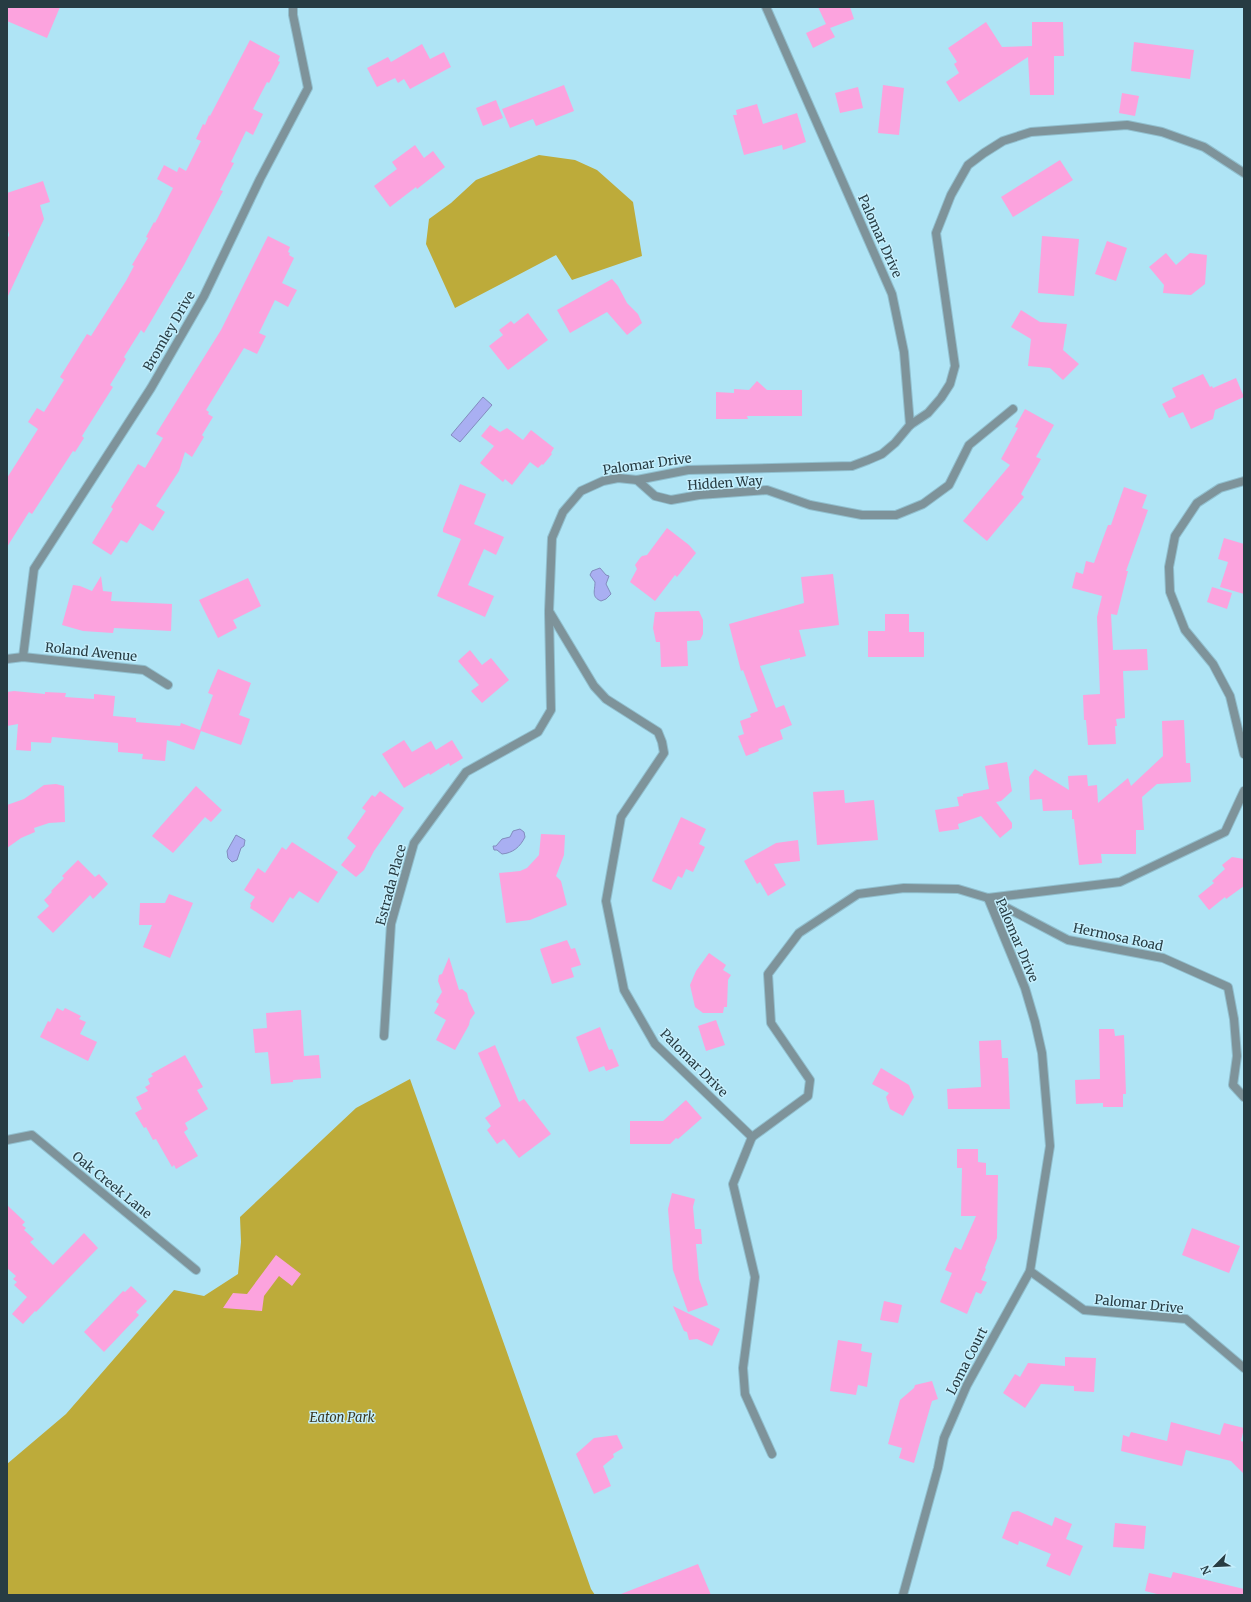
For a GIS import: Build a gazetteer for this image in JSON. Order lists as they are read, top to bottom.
{
  "streets": {
    "street": [
      "Palomar Drive",
      "Bromley Drive",
      "Hidden Way",
      "Roland Avenue",
      "Estrada Place",
      "Hermosa Road",
      "Oak Creek Lane",
      "Loma Court"
    ]
  },
  "crossings": [
    ["Palomar Drive", "Hidden Way"],
    ["Palomar Drive", "Estrada Place"],
    ["Palomar Drive", "Hermosa Road"],
    ["Palomar Drive", "Loma Court"],
    ["Bromley Drive", "Roland Avenue"]
  ],
  "parks": ["Eaton Park"],
  "north": "bottom left"
}
